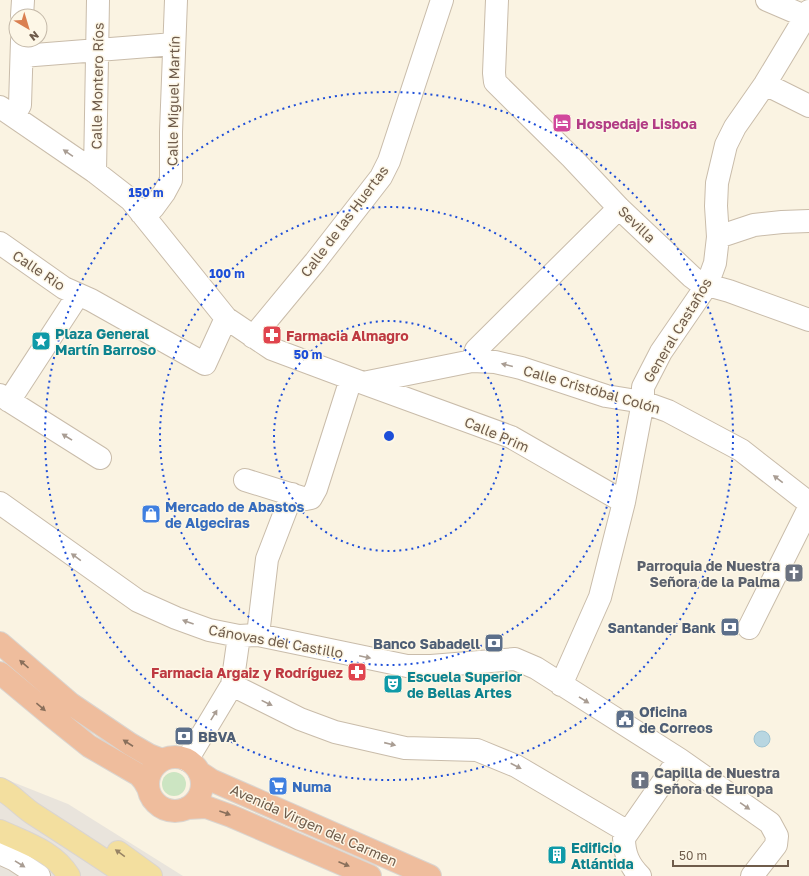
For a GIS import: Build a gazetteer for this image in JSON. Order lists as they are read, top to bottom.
{
  "streets": {
    "highway": ["Avenida Virgen del Carmen"],
    "street": [
      "Calle Montero Ríos",
      "Calle Miguel Martín",
      "Calle de las Huertas",
      "Sevilla",
      "Calle Rio",
      "General Castaños",
      "Calle Cristóbal Colón",
      "Calle Prim",
      "Cánovas del Castillo"
    ]
  },
  "crossings": [
    ["Calle Montero Ríos", "Calle Prim"],
    ["Calle Miguel Martín", "Calle Prim"],
    ["Calle de las Huertas", "Calle Prim"],
    ["Sevilla", "General Castaños"],
    ["Calle Rio", "Calle Prim"],
    ["General Castaños", "Calle Cristóbal Colón"],
    ["General Castaños", "Calle Prim"],
    ["General Castaños", "Cánovas del Castillo"],
    ["Calle Cristóbal Colón", "Calle Prim"]
  ],
  "one_way": ["Calle Cristóbal Colón"],
  "places": {
    "hotel": ["Hospedaje Lisboa"],
    "pharmacy": ["Farmacia Almagro", "Farmacia Argaiz y Rodríguez"],
    "place": ["Plaza General Martín Barroso"],
    "shop": ["Mercado de Abastos de Algeciras"],
    "church": ["Parroquia de Nuestra Señora de la Palma", "Capilla de Nuestra Señora de Europa"],
    "bank": ["Santander Bank", "Banco Sabadell", "BBVA"],
    "theatre": ["Escuela Superior de Bellas Artes"],
    "public building": ["Oficina de Correos"],
    "supermarket": ["Numa"],
    "building": ["Edificio Atlántida"]
  },
  "scale_bar": "50 m",
  "north": "bottom right",
  "rings": ["150 m", "100 m", "50 m"]
}
